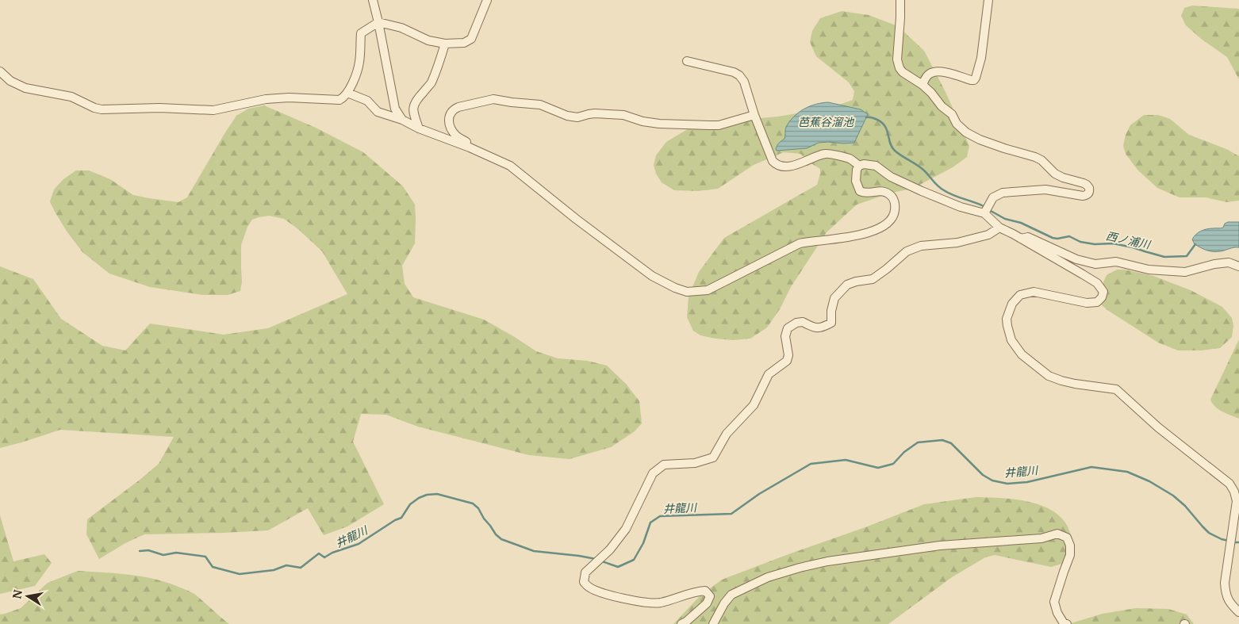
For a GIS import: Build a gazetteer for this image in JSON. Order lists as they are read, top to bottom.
{
  "water": ["芭蕉谷溜池", "西ノ浦川", "井龍川"],
  "north": "left"
}
